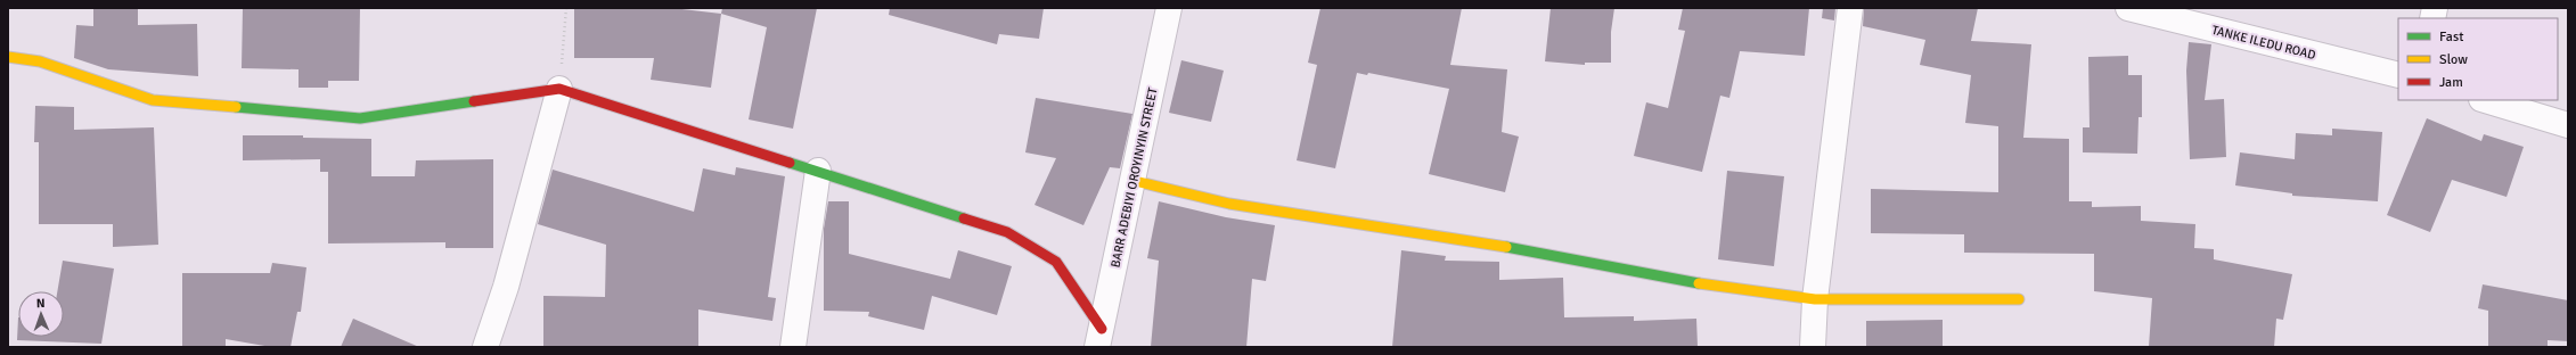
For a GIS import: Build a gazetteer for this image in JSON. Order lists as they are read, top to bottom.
{
  "streets": {
    "street": ["TANKE ILEDU ROAD", "BARR ADEBIYI OROYINYIN STREET"]
  },
  "legend": ["Fast", "Slow", "Jam"],
  "north": "top"
}
